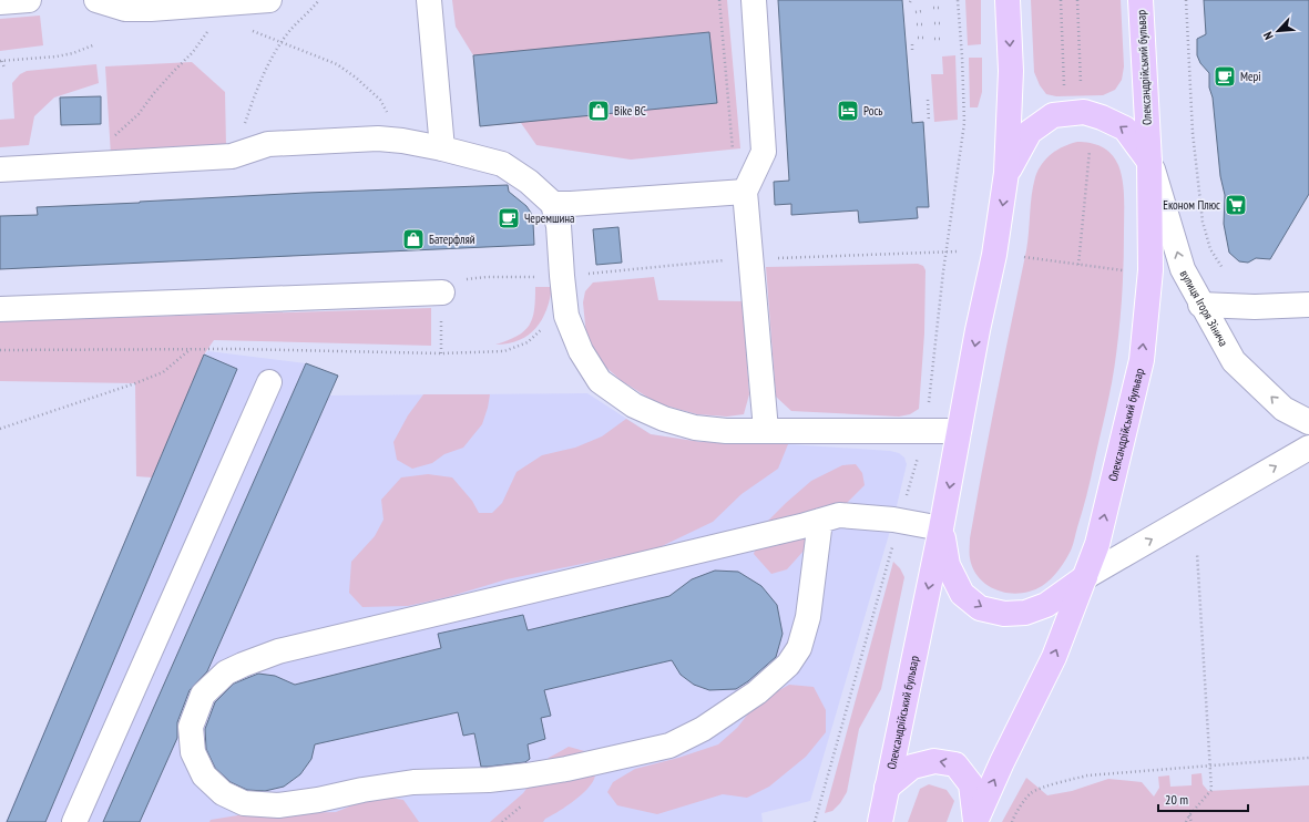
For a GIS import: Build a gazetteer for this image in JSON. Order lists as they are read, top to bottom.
{
  "streets": {
    "main road": ["Олександрійський бульвар"],
    "street": ["вулиця Ігоря Зінича"]
  },
  "crossings": [
    ["Олександрійський бульвар", "вулиця Ігоря Зінича"]
  ],
  "one_way": ["вулиця Ігоря Зінича"],
  "places": {
    "cafe": ["Мері", "Черемшина"],
    "shop": ["Bike BC", "Батерфляй"],
    "hotel": ["Рось"],
    "supermarket": ["Економ Плюс"]
  },
  "scale_bar": "20 m",
  "north": "bottom left"
}
